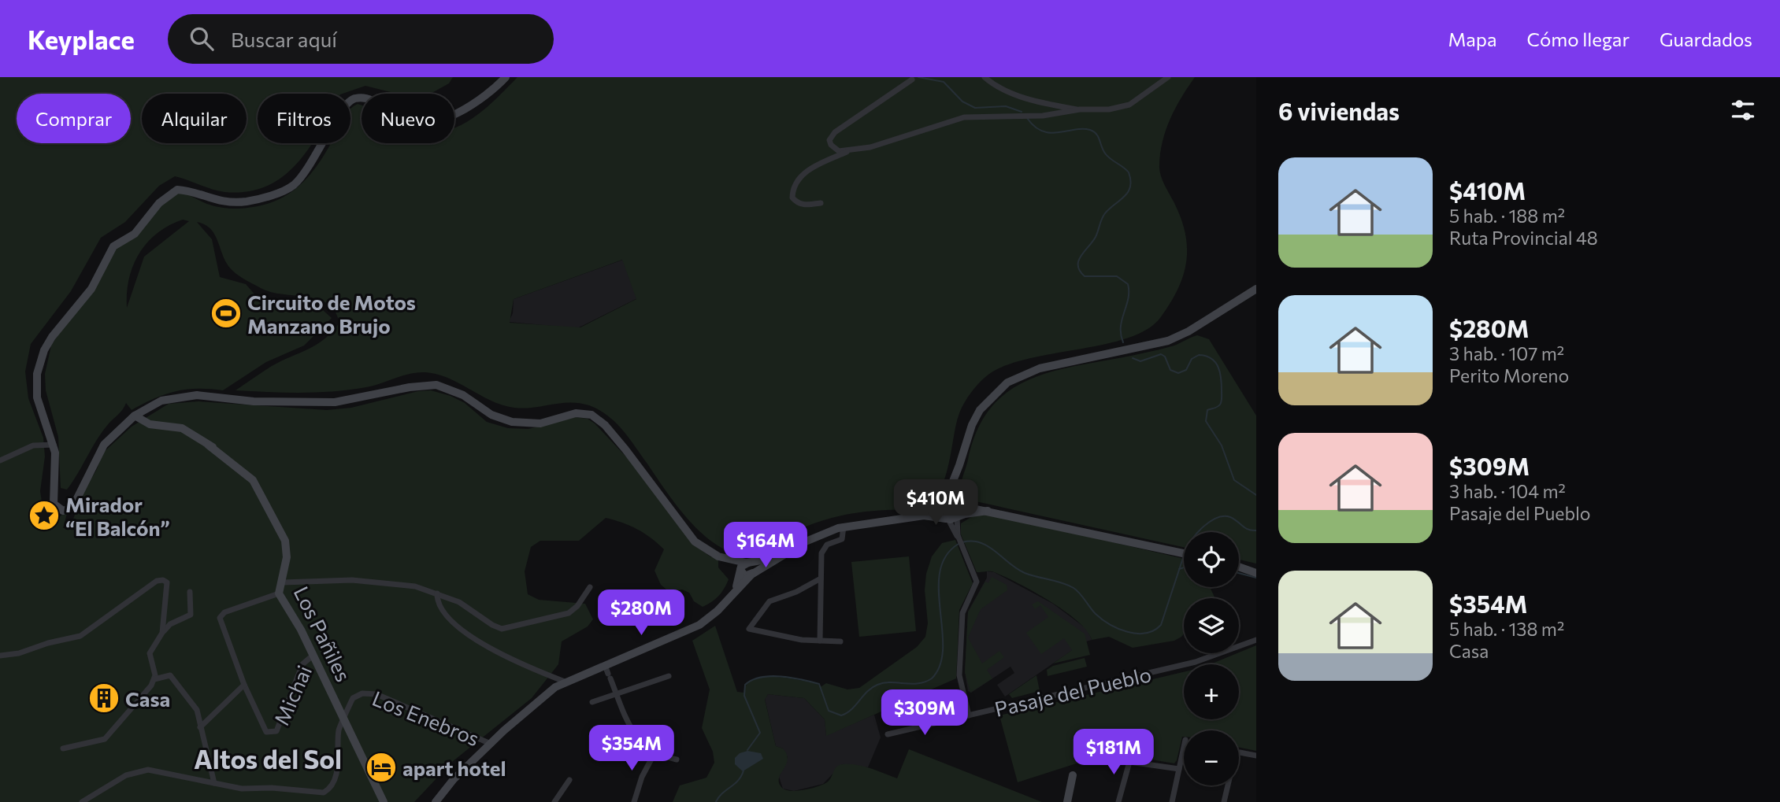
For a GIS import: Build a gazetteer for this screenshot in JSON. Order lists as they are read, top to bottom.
{
  "streets": {
    "main road": ["Los Pañiles"],
    "street": ["Pasaje del Pueblo", "Michai", "Los Enebros"]
  },
  "crossings": [
    ["Los Pañiles", "Michai"],
    ["Los Pañiles", "Los Enebros"]
  ],
  "districts": ["Altos del Sol"],
  "places": {
    "sports": ["Circuito de Motos Manzano Brujo"],
    "place": ["Mirador “El Balcón”"],
    "building": ["Casa"],
    "hotel": ["apart hotel"]
  },
  "page": {
    "header": "Keyplace",
    "search": "Buscar aquí",
    "nav": ["Mapa", "Cómo llegar", "Guardados"],
    "heading": "6 viviendas",
    "chip": [
      "Comprar",
      "Alquilar",
      "Filtros",
      "Nuevo"
    ],
    "list": [
      {
        "name": "$410M",
        "note": "5 hab. · 188 m² · Ruta Provincial 48"
      },
      {
        "name": "$280M",
        "note": "3 hab. · 107 m² · Perito Moreno"
      },
      {
        "name": "$309M",
        "note": "3 hab. · 104 m² · Pasaje del Pueblo"
      },
      {
        "name": "$354M",
        "note": "5 hab. · 138 m² · Casa"
      }
    ],
    "price": [
      "$410M",
      "$164M",
      "$280M",
      "$309M",
      "$354M",
      "$181M"
    ],
    "map_buttons": ["+", "−"]
  }
}
